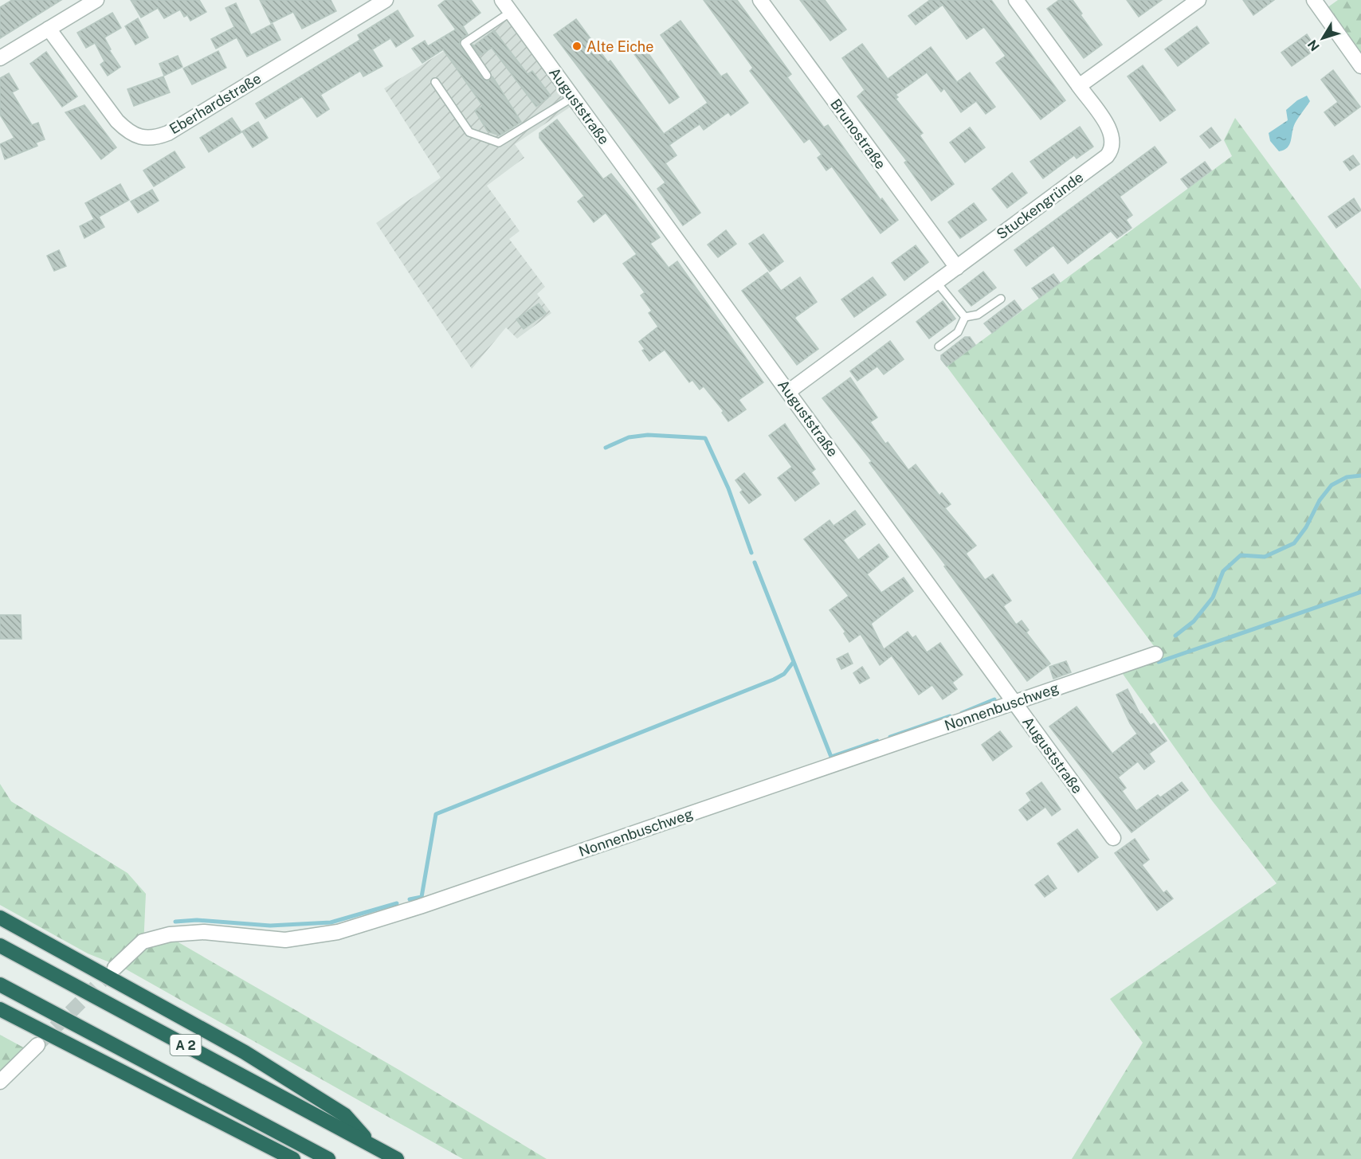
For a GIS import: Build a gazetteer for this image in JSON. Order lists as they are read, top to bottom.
{
  "streets": {
    "highway": ["A 2"],
    "street": [
      "Eberhardstraße",
      "Auguststraße",
      "Brunostraße",
      "Stuckengründe",
      "Nonnenbuschweg"
    ]
  },
  "crossings": [
    ["Auguststraße", "Stuckengründe"],
    ["Auguststraße", "Nonnenbuschweg"],
    ["Brunostraße", "Stuckengründe"]
  ],
  "places": ["Alte Eiche"],
  "north": "bottom left"
}
